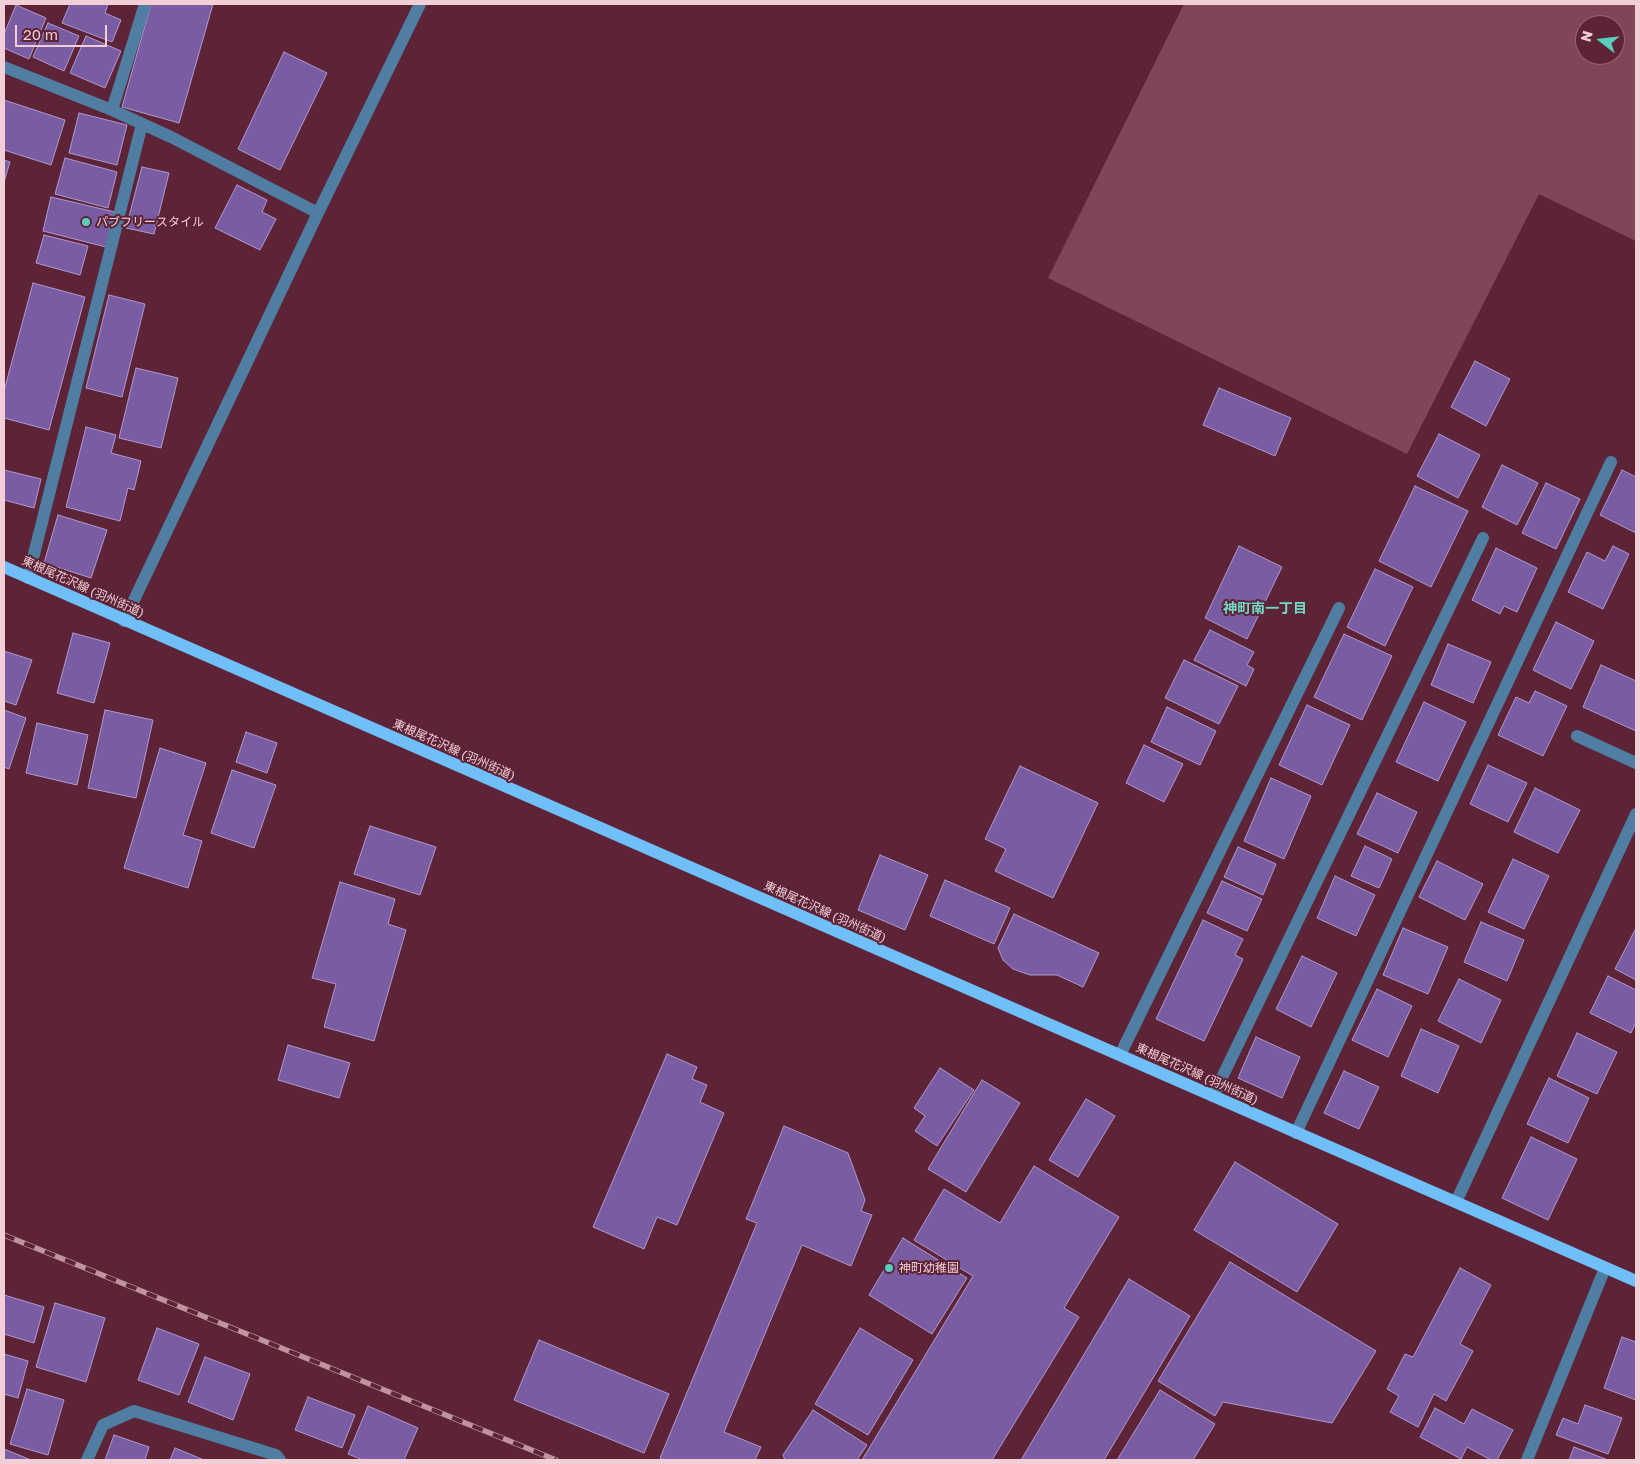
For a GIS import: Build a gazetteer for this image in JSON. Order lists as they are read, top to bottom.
{
  "streets": {
    "main road": ["東根尾花沢線 (羽州街道)"]
  },
  "districts": ["神町南一丁目"],
  "places": ["パブフリースタイル", "神町幼稚園"],
  "scale_bar": "20 m",
  "north": "left"
}
